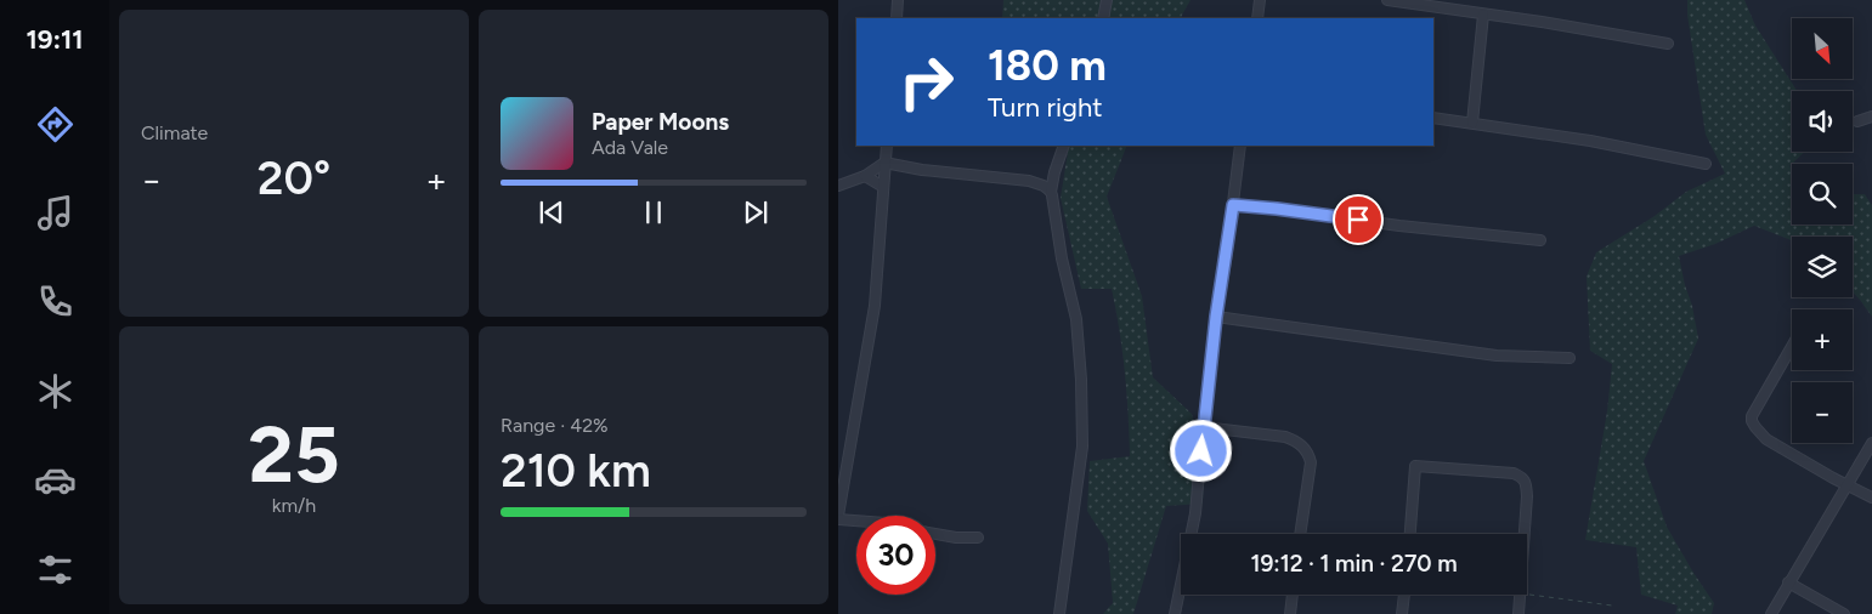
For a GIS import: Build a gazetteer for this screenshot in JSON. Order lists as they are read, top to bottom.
{
  "north": "bottom right",
  "page": {
    "tabs": "19:11",
    "tile": [
      "Climate",
      ["25", "km/h"],
      ["Range · 42%", "210 km"]
    ],
    "map_buttons": ["+", "−"],
    "turn": ["180 m", "Turn right"],
    "song": ["Paper Moons", "Ada Vale"],
    "heat": ["−", "20°", "+"],
    "limit": "30",
    "trip": "19:12 · 1 min · 270 m"
  }
}
